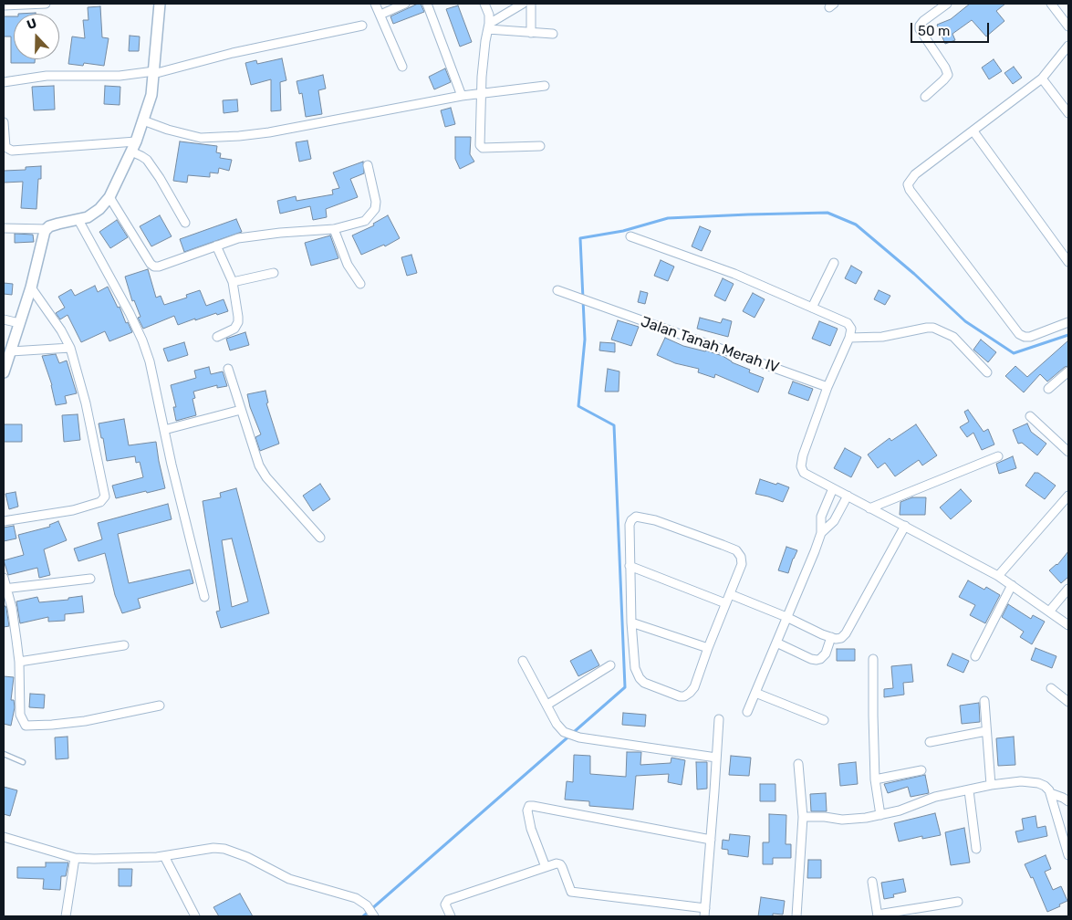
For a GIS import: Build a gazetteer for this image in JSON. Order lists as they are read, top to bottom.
{
  "streets": {
    "street": ["Jalan Tanah Merah IV"]
  },
  "scale_bar": "50 m",
  "north": "top"
}
